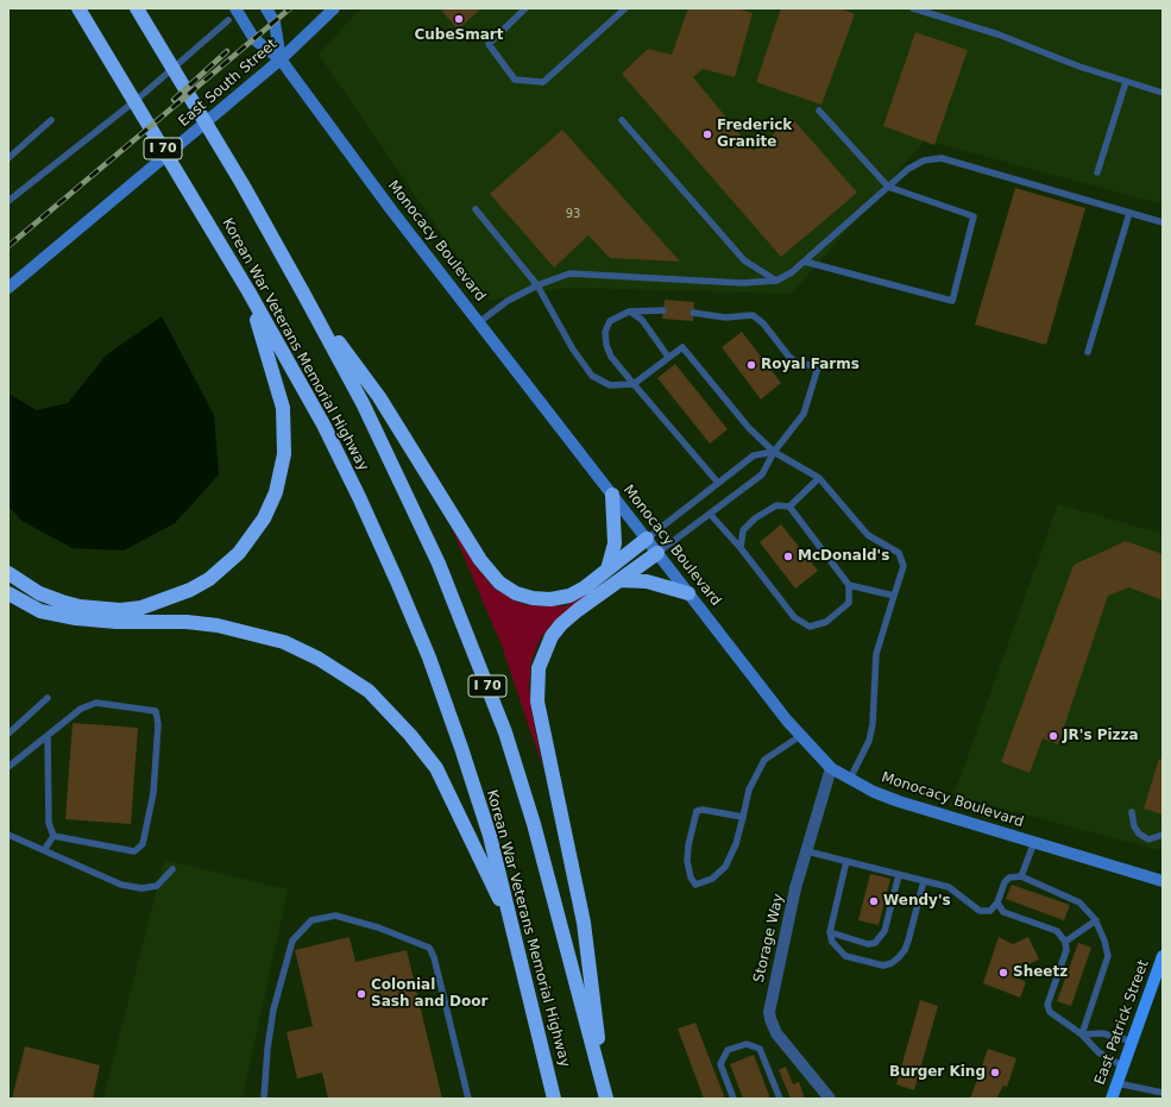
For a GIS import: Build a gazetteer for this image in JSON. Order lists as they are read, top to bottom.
{
  "streets": {
    "highway": ["I 70", "Korean War Veterans Memorial Highway"],
    "main road": ["East South Street", "Monocacy Boulevard", "East Patrick Street"],
    "street": ["Storage Way"]
  },
  "crossings": [
    ["East South Street", "Monocacy Boulevard"],
    ["Monocacy Boulevard", "Storage Way"]
  ],
  "places": [
    "CubeSmart",
    "Frederick Granite",
    "Royal Farms",
    "McDonald's",
    "JR's Pizza",
    "Wendy's",
    "Sheetz",
    "Colonial Sash and Door",
    "Burger King"
  ],
  "house_numbers": ["93"]
}
